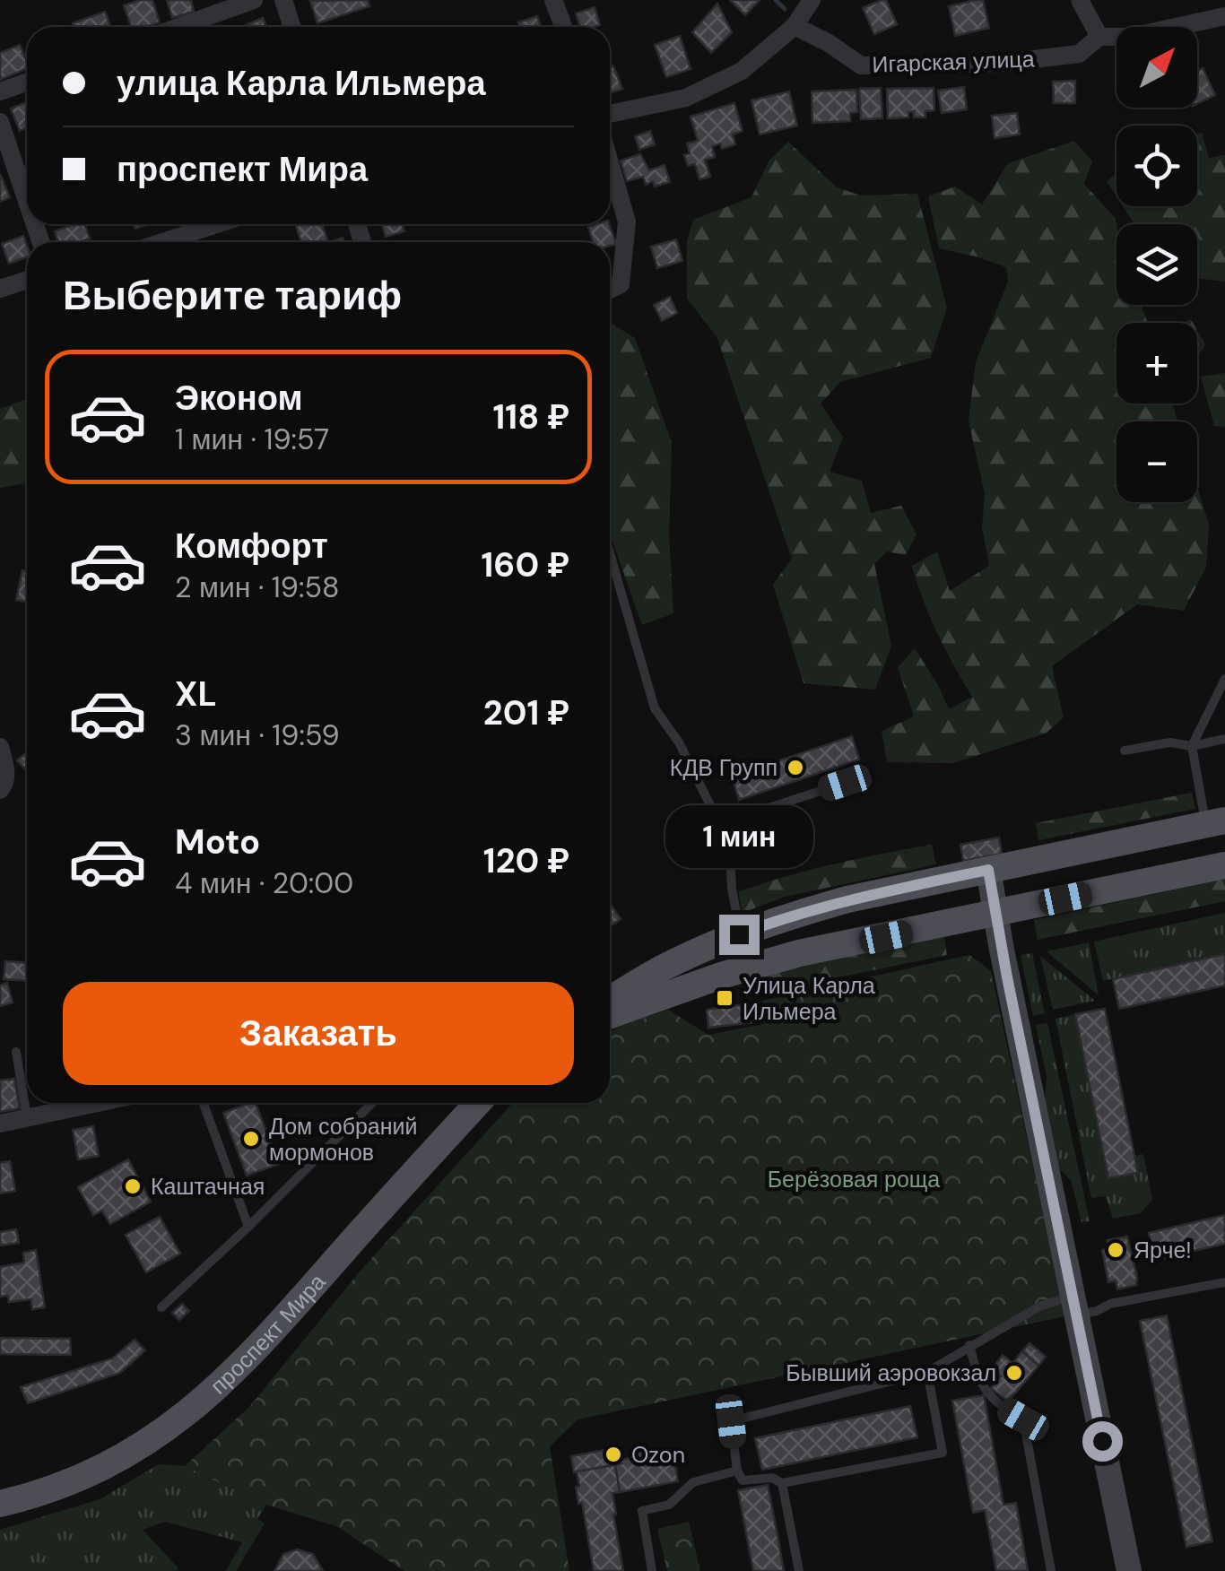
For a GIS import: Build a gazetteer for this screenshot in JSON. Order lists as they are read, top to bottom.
{
  "streets": {
    "main road": ["проспект Мира"],
    "street": ["Игарская улица"]
  },
  "parks": ["Берёзовая роща"],
  "places": {
    "other": [
      "КДВ Групп",
      "Дом собраний мормонов",
      "Каштачная",
      "Ярче!",
      "Бывший аэровокзал",
      "Ozon"
    ],
    "transit": ["Улица Карла Ильмера"]
  },
  "north": "top right",
  "page": {
    "map_buttons": ["+", "−"],
    "banner": ["улица Карла Ильмера", "проспект Мира"],
    "heading": "Выберите тариф",
    "list": [
      {
        "name": "Эконом",
        "note": "1 мин · 19:57",
        "value": "118 ₽"
      },
      {
        "name": "Комфорт",
        "note": "2 мин · 19:58",
        "value": "160 ₽"
      },
      {
        "name": "XL",
        "note": "3 мин · 19:59",
        "value": "201 ₽"
      },
      {
        "name": "Moto",
        "note": "4 мин · 20:00",
        "value": "120 ₽"
      }
    ],
    "bubble": "1 мин",
    "buttons": "Заказать"
  }
}
